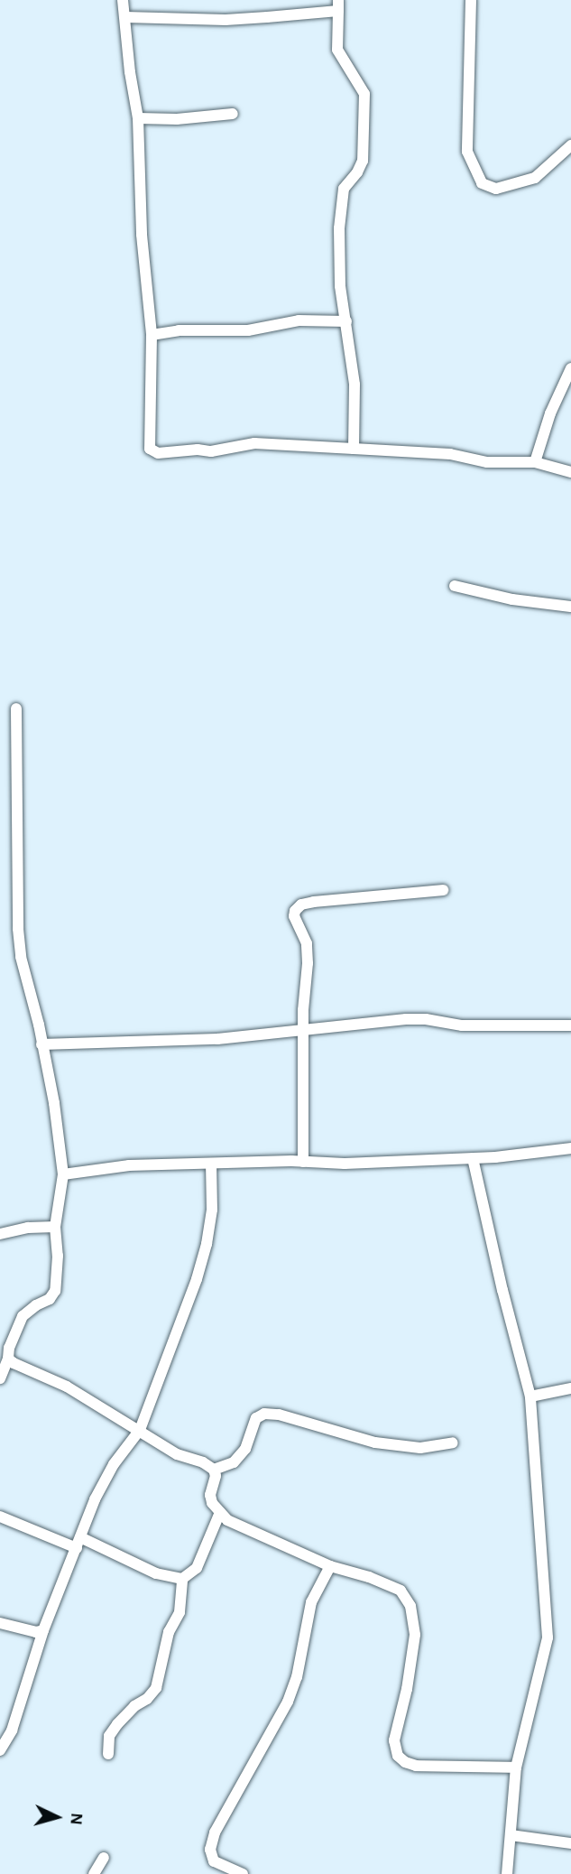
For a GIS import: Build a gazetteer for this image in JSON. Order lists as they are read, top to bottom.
{
  "north": "right"
}
